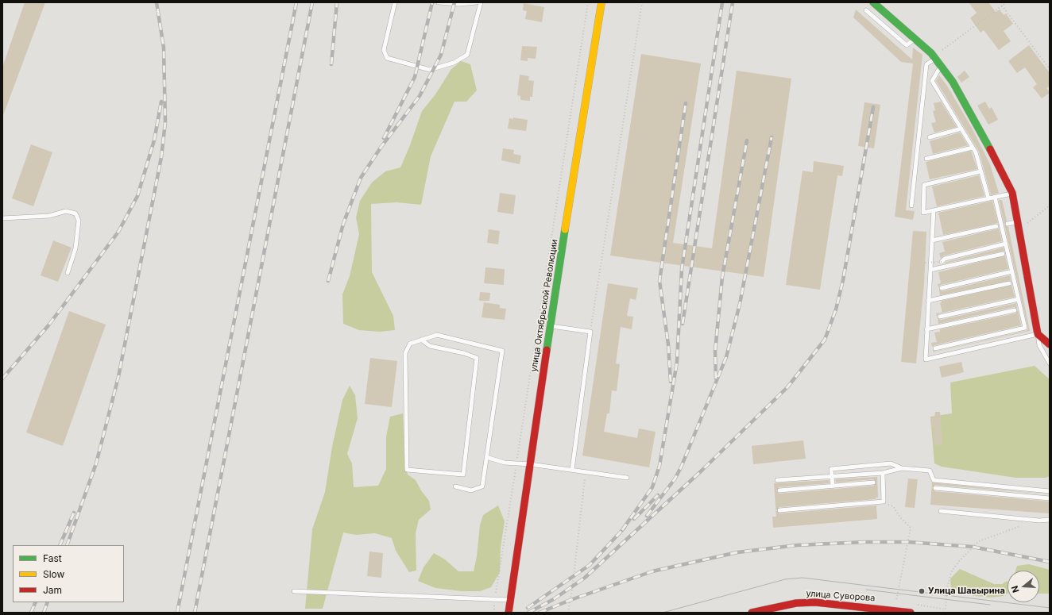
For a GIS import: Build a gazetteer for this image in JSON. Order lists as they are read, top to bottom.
{
  "streets": {
    "main road": ["улица Октябрьской Революции", "улица Суворова"]
  },
  "places": ["Улица Шавырина"],
  "legend": ["Fast", "Slow", "Jam"],
  "north": "left"
}
